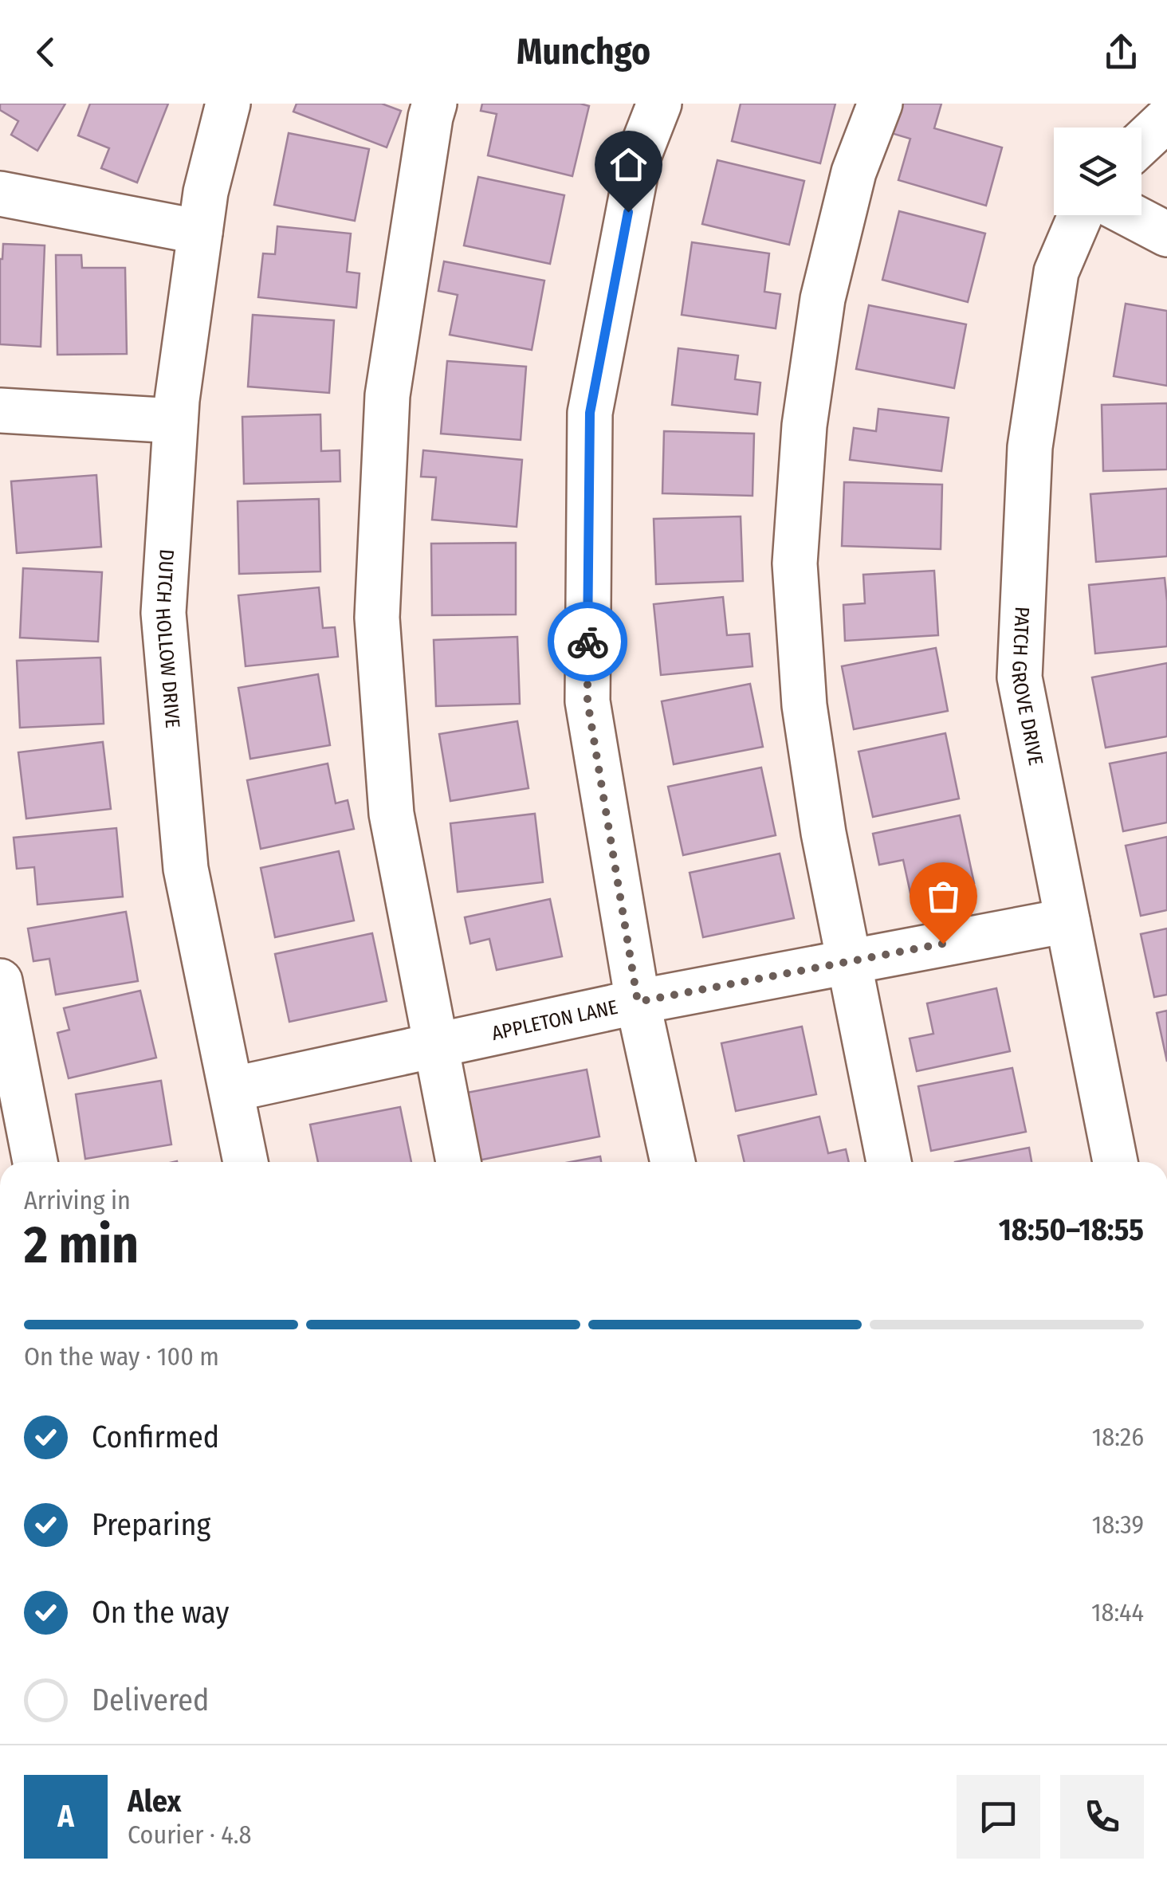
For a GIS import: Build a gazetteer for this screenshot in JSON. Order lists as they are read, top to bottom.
{
  "streets": {
    "street": ["DUTCH HOLLOW DRIVE", "PATCH GROVE DRIVE", "APPLETON LANE"]
  },
  "crossings": [
    ["DUTCH HOLLOW DRIVE", "APPLETON LANE"],
    ["PATCH GROVE DRIVE", "APPLETON LANE"]
  ],
  "page": {
    "header": "Munchgo",
    "heading": ["2 min", "Arriving in", "18:50–18:55"],
    "panel": ["Alex", "Courier · 4.8"],
    "bar": "On the way · 100 m",
    "list": [
      ["Confirmed", "18:26"],
      ["Preparing", "18:39"],
      ["On the way", "18:44"],
      "Delivered"
    ],
    "round": "A"
  }
}
